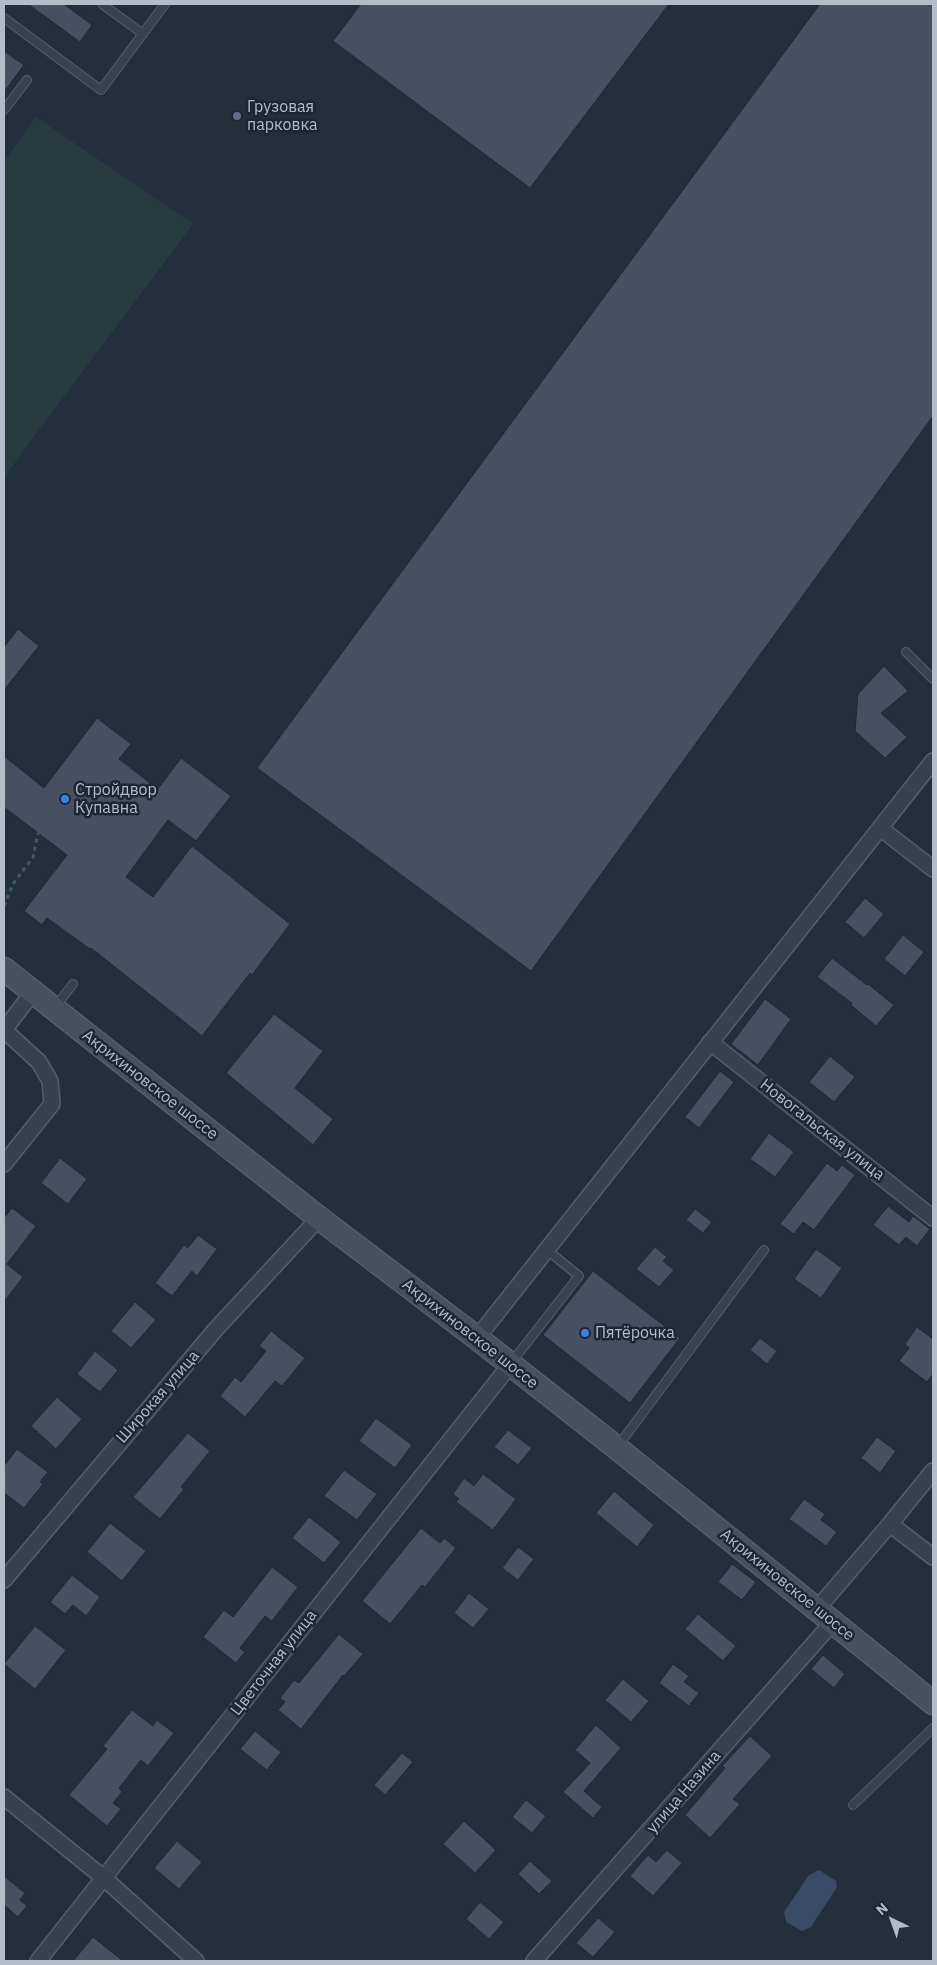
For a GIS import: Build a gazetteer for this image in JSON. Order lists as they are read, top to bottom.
{
  "streets": {
    "main road": ["Акрихиновское шоссе"],
    "street": [
      "Новогальская улица",
      "Широкая улица",
      "Цветочная улица",
      "улица Назина"
    ]
  },
  "crossings": [
    ["Акрихиновское шоссе", "Широкая улица"],
    ["Акрихиновское шоссе", "Цветочная улица"],
    ["Акрихиновское шоссе", "улица Назина"]
  ],
  "places": ["Грузовая парковка", "Стройдвор Купавна", "Пятёрочка"],
  "north": "top left"
}
